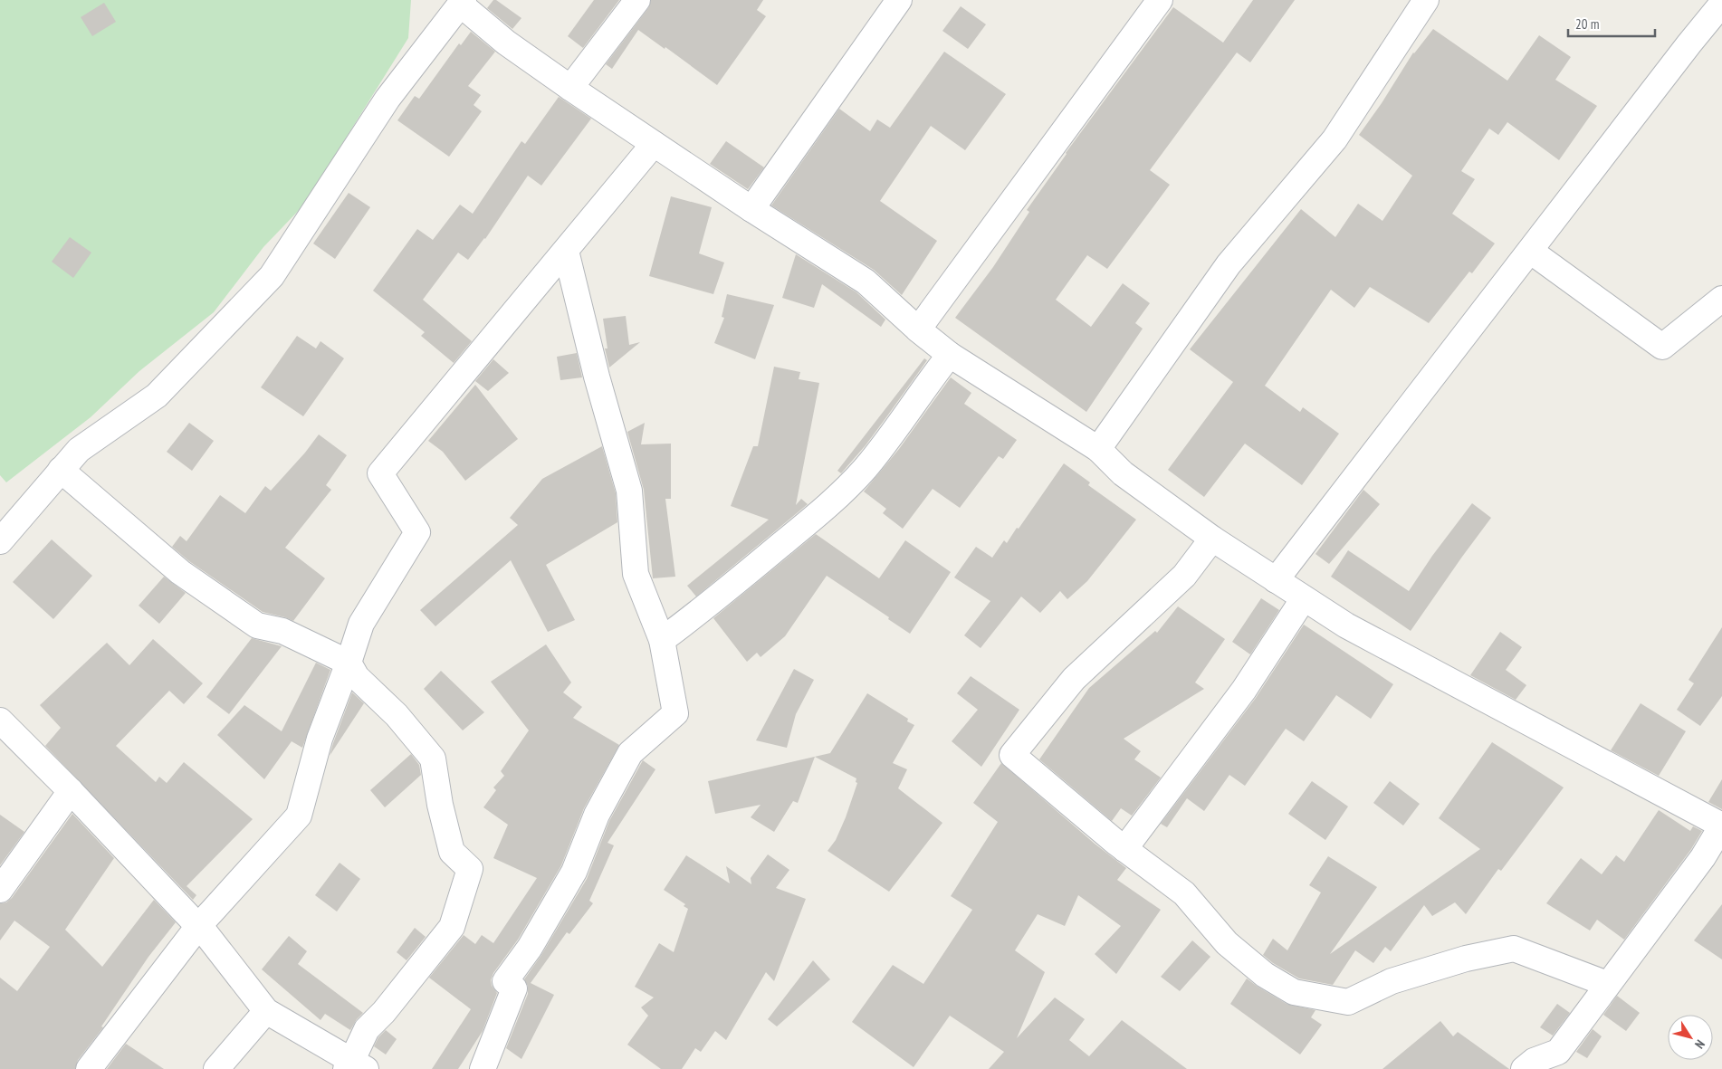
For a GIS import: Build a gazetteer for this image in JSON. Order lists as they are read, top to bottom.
{
  "scale_bar": "20 m",
  "north": "bottom right"
}
